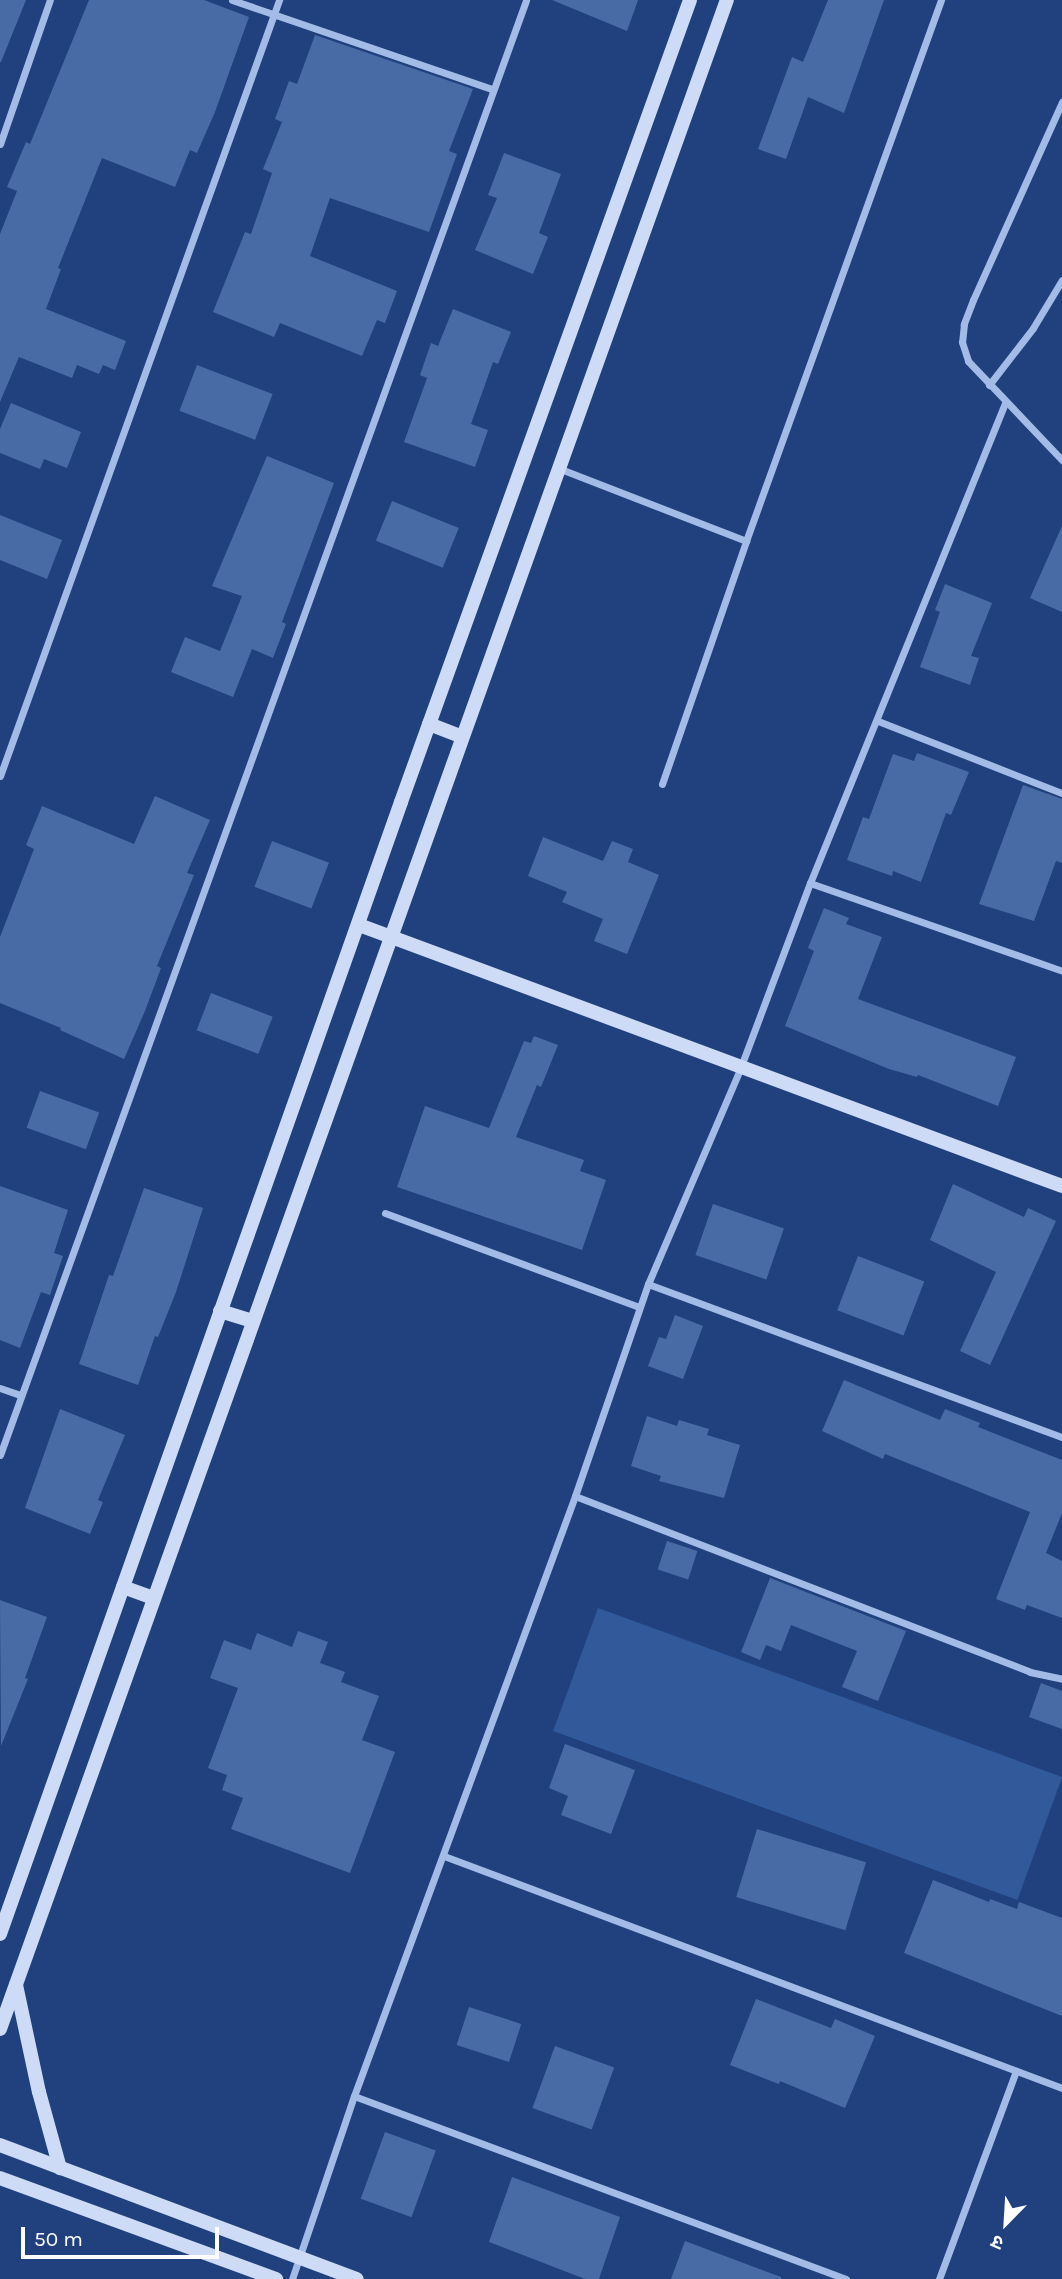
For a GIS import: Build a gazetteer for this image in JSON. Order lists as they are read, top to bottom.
{
  "scale_bar": "50 m",
  "north": "bottom left"
}
